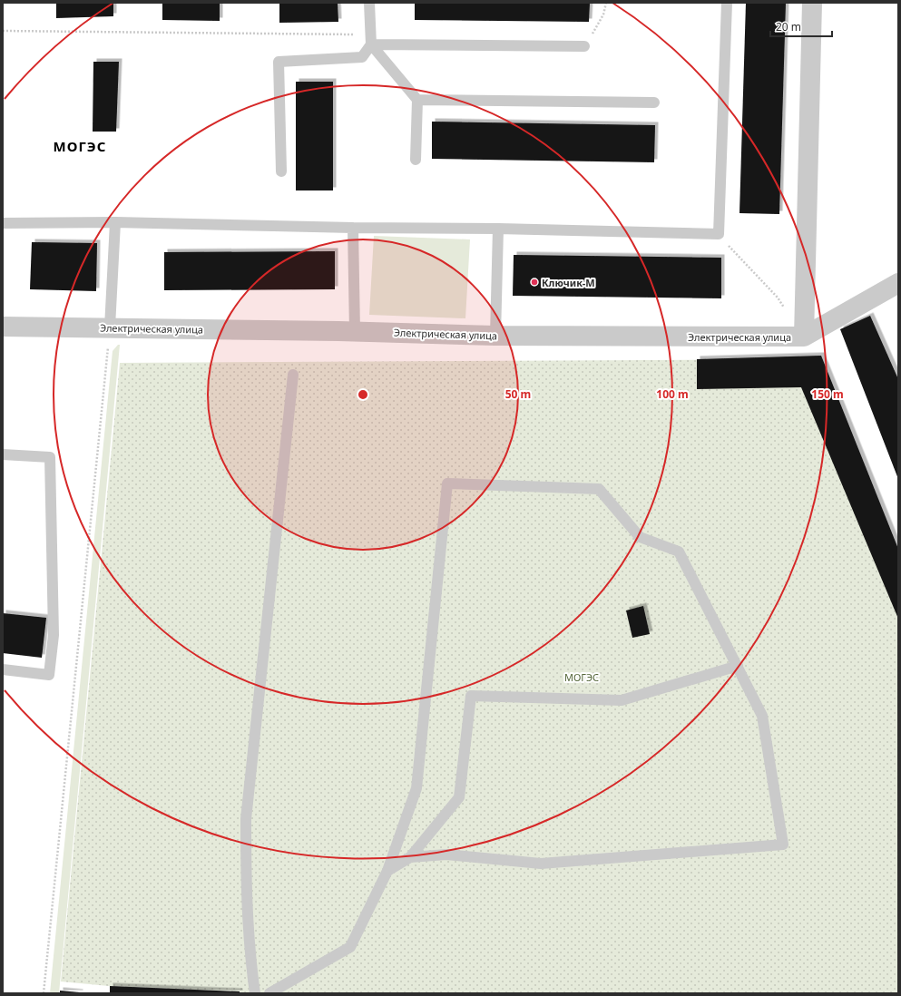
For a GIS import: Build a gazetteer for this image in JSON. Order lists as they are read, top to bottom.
{
  "streets": {
    "street": ["Электрическая улица"]
  },
  "districts": ["МОГЭС"],
  "parks": ["МОГЭС"],
  "places": ["Ключик-М"],
  "scale_bar": "20 m",
  "rings": ["50 m", "100 m", "150 m"]
}
